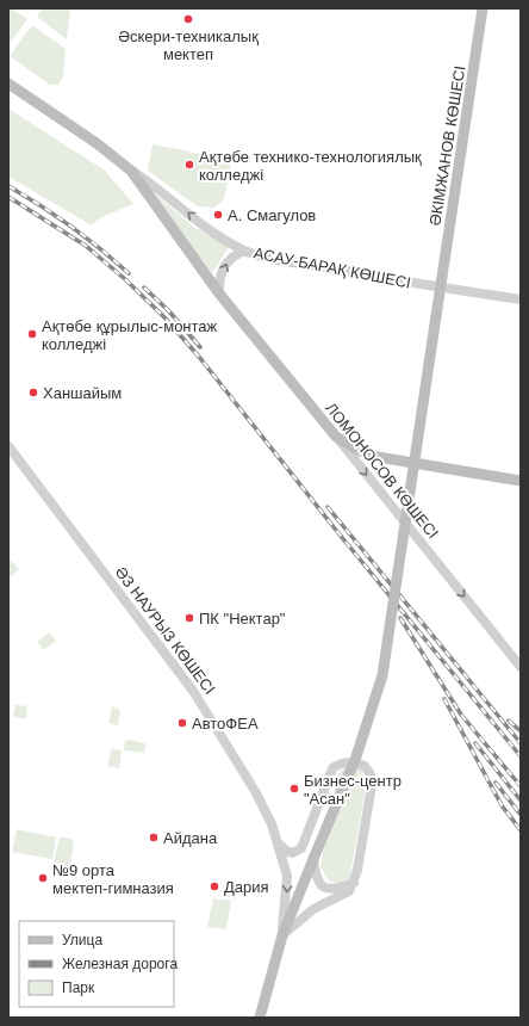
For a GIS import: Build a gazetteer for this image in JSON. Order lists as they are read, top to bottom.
{
  "streets": {
    "main road": ["ӘКІМЖАНОВ КӨШЕСІ", "ЛОМОНОСОВ КӨШЕСІ"],
    "street": ["АСАУ-БАРАҚ КӨШЕСІ", "ӘЗ НАУРЫЗ КӨШЕСІ"]
  },
  "crossings": [
    ["ӘКІМЖАНОВ КӨШЕСІ", "АСАУ-БАРАҚ КӨШЕСІ"],
    ["ӘКІМЖАНОВ КӨШЕСІ", "ӘЗ НАУРЫЗ КӨШЕСІ"],
    ["АСАУ-БАРАҚ КӨШЕСІ", "ЛОМОНОСОВ КӨШЕСІ"]
  ],
  "one_way": ["ЛОМОНОСОВ КӨШЕСІ"],
  "places": [
    "Әскери-техникалық мектеп",
    "Ақтөбе технико-технологиялық колледжі",
    "А. Смагулов",
    "Ақтөбе құрылыс-монтаж колледжі",
    "Ханшайым",
    "ПК \"Нектар\"",
    "АвтоФЕА",
    "Бизнес-центр \"Асан\"",
    "Айдана",
    "№9 орта мектеп-гимназия",
    "Дария"
  ],
  "legend": ["Улица", "Железная дорога", "Парк"]
}
